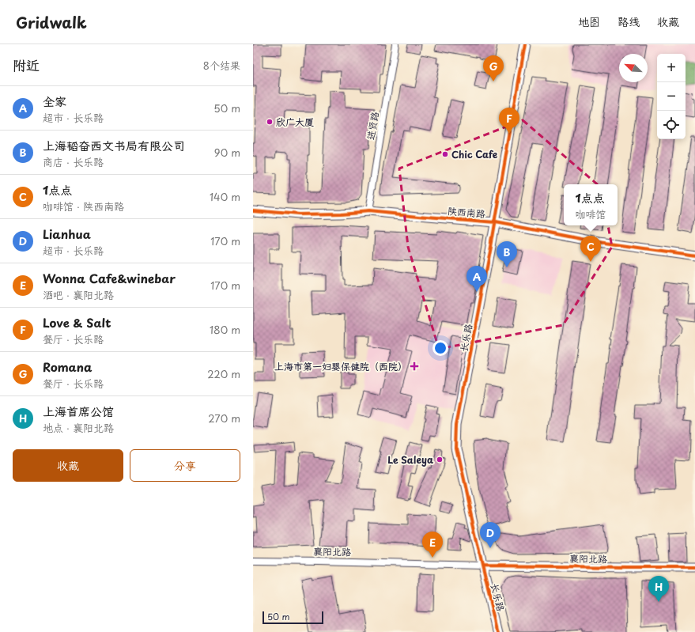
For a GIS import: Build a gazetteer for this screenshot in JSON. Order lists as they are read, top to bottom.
{
  "streets": {
    "street": [
      "进贤路",
      "陕西南路",
      "长乐路",
      "襄阳北路"
    ]
  },
  "crossings": [
    ["进贤路", "陕西南路"],
    ["陕西南路", "长乐路"],
    ["长乐路", "襄阳北路"]
  ],
  "places": {
    "other": ["欣广大厦", "Chic Cafe", "Le Saleya"],
    "health": ["上海市第一妇婴保健院（西院）"]
  },
  "scale_bar": "50 m",
  "north": "top left",
  "page": {
    "header": "Gridwalk",
    "nav": ["地图", "路线", "收藏"],
    "heading": ["附近", "8个结果"],
    "map_buttons": ["+", "−"],
    "pins": [
      "G",
      "F",
      "C",
      "B",
      "A",
      "D",
      "E",
      "H"
    ],
    "list": [
      {
        "mark": "A",
        "name": "全家",
        "note": "超市 · 长乐路",
        "value": "50 m"
      },
      {
        "mark": "B",
        "name": "上海韬奋西文书局有限公司",
        "note": "商店 · 长乐路",
        "value": "90 m"
      },
      {
        "mark": "C",
        "name": "1点点",
        "note": "咖啡馆 · 陕西南路",
        "value": "140 m"
      },
      {
        "mark": "D",
        "name": "Lianhua",
        "note": "超市 · 长乐路",
        "value": "170 m"
      },
      {
        "mark": "E",
        "name": "Wonna Cafe&winebar",
        "note": "酒吧 · 襄阳北路",
        "value": "170 m"
      },
      {
        "mark": "F",
        "name": "Love & Salt",
        "note": "餐厅 · 长乐路",
        "value": "180 m"
      },
      {
        "mark": "G",
        "name": "Romana",
        "note": "餐厅 · 长乐路",
        "value": "220 m"
      },
      {
        "mark": "H",
        "name": "上海首席公馆",
        "note": "地点 · 襄阳北路",
        "value": "270 m"
      }
    ],
    "popup": ["1点点", "咖啡馆"],
    "buttons": ["收藏", "分享"],
    "scale": "50 m"
  }
}
